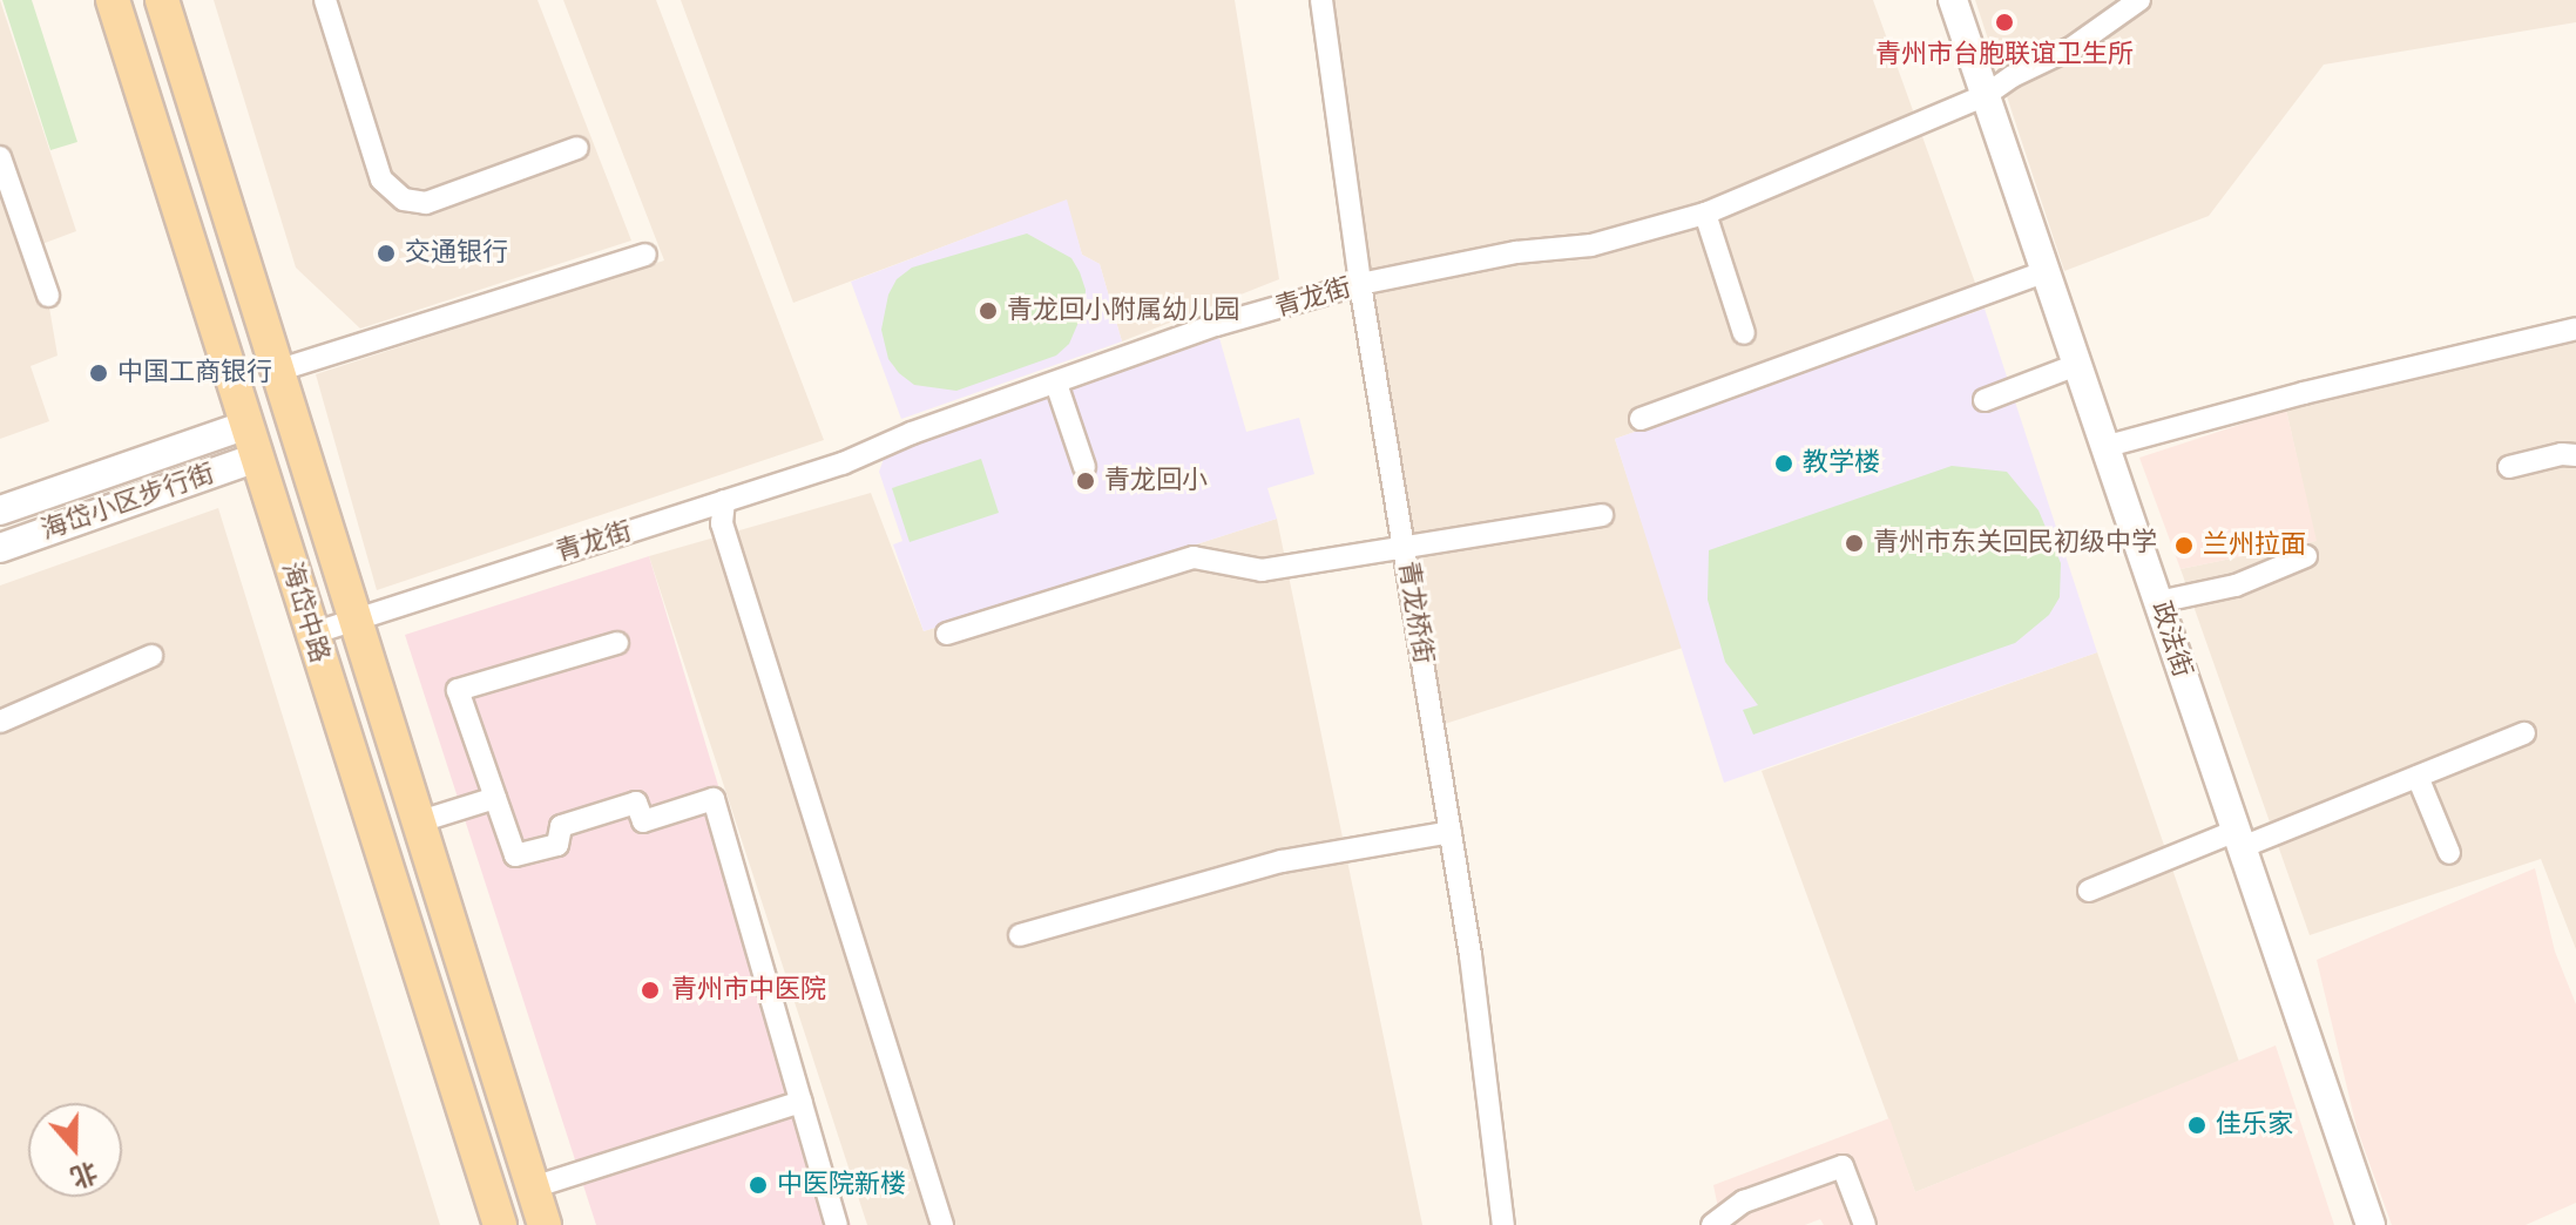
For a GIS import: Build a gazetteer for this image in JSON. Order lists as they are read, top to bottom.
{
  "streets": {
    "main road": ["海岱中路"],
    "street": [
      "青龙街",
      "海岱小区步行街",
      "青龙桥街",
      "政法街"
    ]
  },
  "crossings": [
    ["青龙街", "海岱中路"],
    ["青龙街", "青龙桥街"],
    ["青龙街", "政法街"],
    ["海岱小区步行街", "海岱中路"]
  ],
  "places": [
    "青州市台胞联谊卫生所",
    "交通银行",
    "青龙回小附属幼儿园",
    "中国工商银行",
    "教学楼",
    "青龙回小",
    "青州市东关回民初级中学",
    "兰州拉面",
    "青州市中医院",
    "佳乐家",
    "中医院新楼"
  ],
  "north": "bottom"
}
